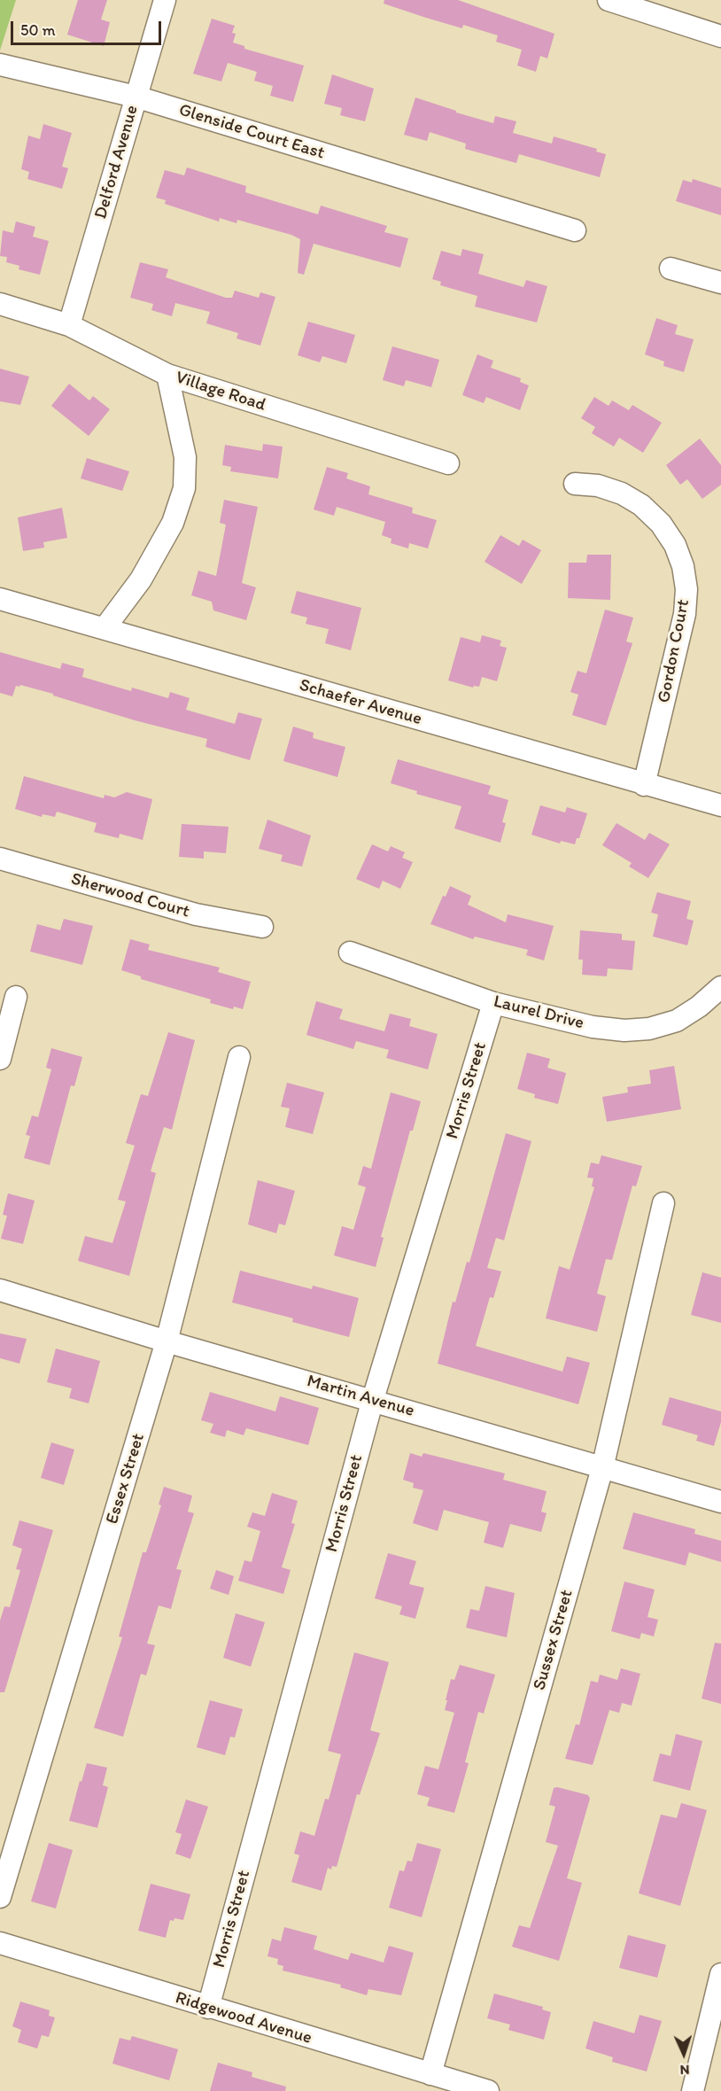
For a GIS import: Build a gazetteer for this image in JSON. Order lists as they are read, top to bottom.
{
  "streets": {
    "street": [
      "Glenside Court East",
      "Delford Avenue",
      "Village Road",
      "Gordon Court",
      "Schaefer Avenue",
      "Sherwood Court",
      "Laurel Drive",
      "Morris Street",
      "Martin Avenue",
      "Essex Street",
      "Sussex Street",
      "Ridgewood Avenue"
    ]
  },
  "crossings": [
    ["Glenside Court East", "Delford Avenue"],
    ["Delford Avenue", "Village Road"],
    ["Gordon Court", "Schaefer Avenue"],
    ["Laurel Drive", "Morris Street"],
    ["Morris Street", "Martin Avenue"],
    ["Morris Street", "Ridgewood Avenue"],
    ["Martin Avenue", "Essex Street"],
    ["Martin Avenue", "Sussex Street"],
    ["Sussex Street", "Ridgewood Avenue"]
  ],
  "scale_bar": "50 m",
  "north": "bottom"
}
